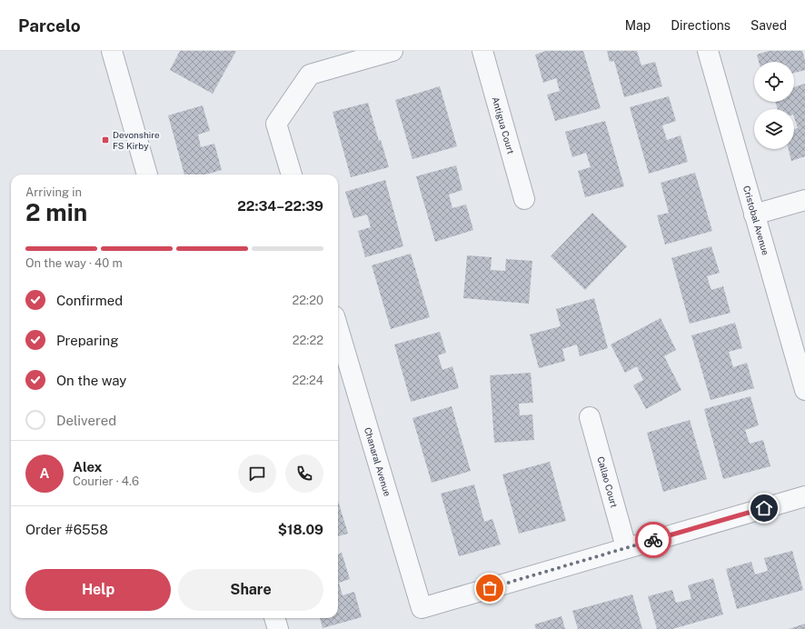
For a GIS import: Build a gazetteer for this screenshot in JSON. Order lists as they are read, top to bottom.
{
  "streets": {
    "street": [
      "Antigua Court",
      "Cristobal Avenue",
      "Chanaral Avenue",
      "Callao Court"
    ]
  },
  "crossings": [
    ["Chanaral Avenue", "Callao Court"]
  ],
  "places": {
    "transit": ["Devonshire FS Kirby"]
  },
  "page": {
    "header": "Parcelo",
    "nav": ["Map", "Directions", "Saved"],
    "heading": ["2 min", "Arriving in", "22:34–22:39"],
    "panel": [
      "Alex",
      "Courier · 4.6",
      "Order #6558",
      "$18.09"
    ],
    "bar": "On the way · 40 m",
    "list": [
      ["Confirmed", "22:20"],
      ["Preparing", "22:22"],
      ["On the way", "22:24"],
      "Delivered"
    ],
    "round": "A",
    "buttons": ["Help", "Share"]
  }
}
